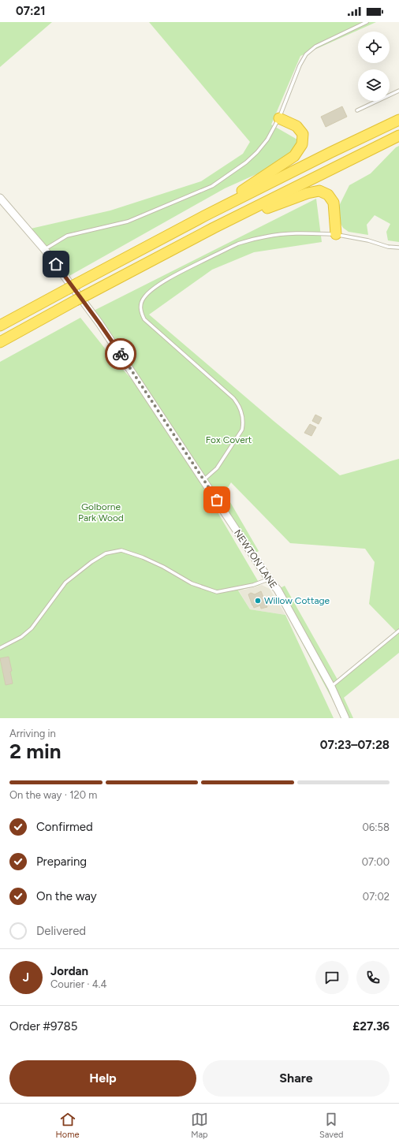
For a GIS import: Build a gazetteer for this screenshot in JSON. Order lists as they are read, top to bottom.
{
  "streets": {
    "street": ["NEWTON LANE"]
  },
  "parks": ["Fox Covert", "Golborne Park Wood"],
  "places": ["Willow Cottage"],
  "page": {
    "status": "07:21",
    "heading": ["2 min", "Arriving in", "07:23–07:28"],
    "panel": [
      "Jordan",
      "Courier · 4.4",
      "Order #9785",
      "£27.36"
    ],
    "bar": "On the way · 120 m",
    "list": [
      ["Confirmed", "06:58"],
      ["Preparing", "07:00"],
      ["On the way", "07:02"],
      "Delivered"
    ],
    "round": "J",
    "buttons": ["Help", "Share"],
    "tabs": ["Home", "Map", "Saved"]
  }
}
